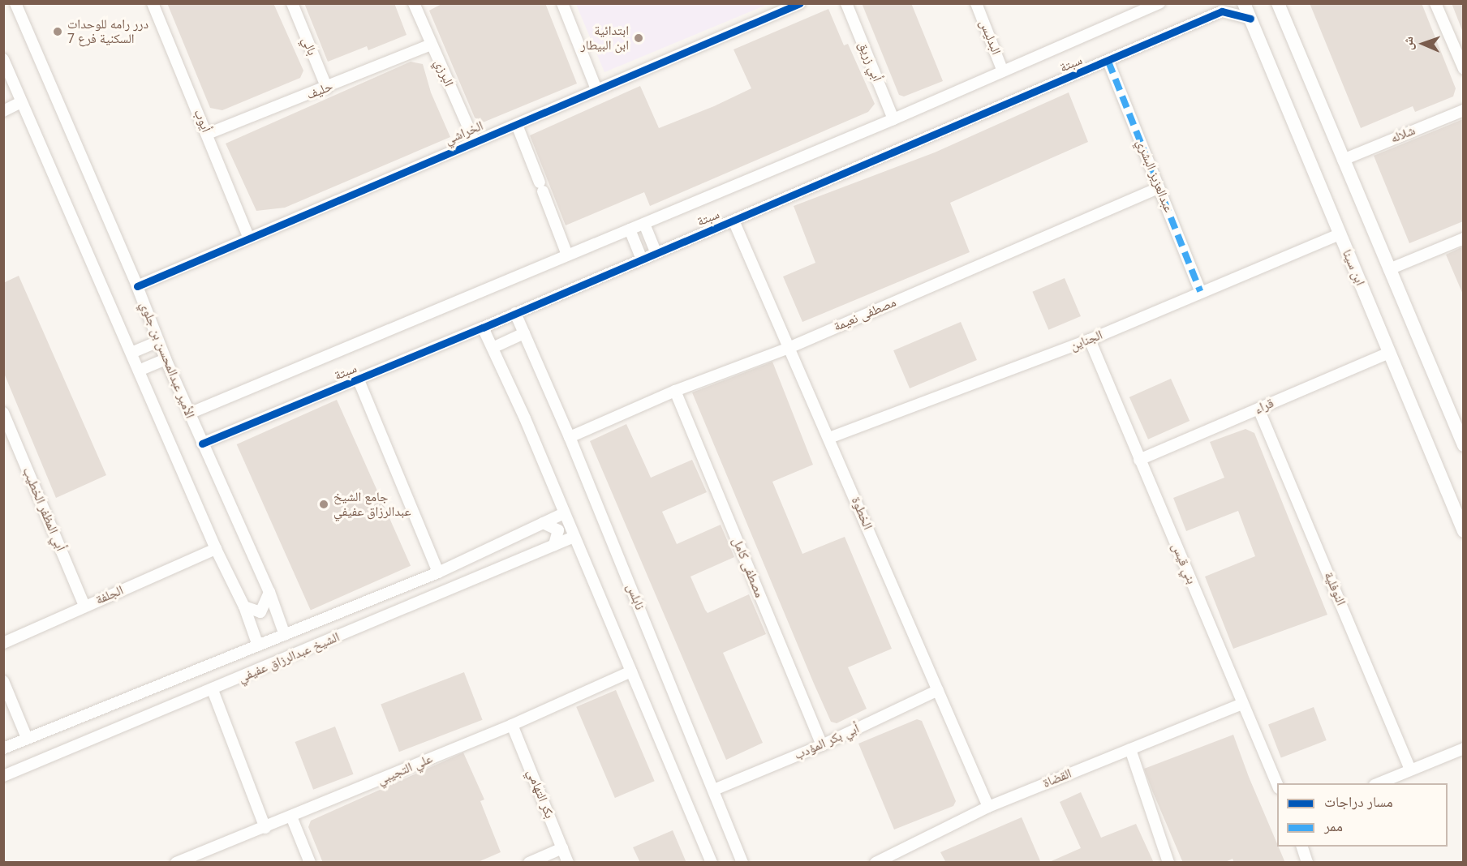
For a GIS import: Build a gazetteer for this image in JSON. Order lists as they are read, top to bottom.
{
  "streets": {
    "street": [
      "البدليس",
      "بالي",
      "أبي زريق",
      "سبتة",
      "البرزي",
      "حليف",
      "أيوب",
      "الخراشي",
      "شلاله",
      "عبدالعزيز البشري",
      "ابن سينا",
      "مصطفى نعيمة",
      "الجناين",
      "الأمير عبدالمحسن بن جلوي",
      "قراء",
      "أبي المظفر الخطيب",
      "الخطوة",
      "بني قيس",
      "مصطفى كامل",
      "النوفلية",
      "الجلفة",
      "نابلس",
      "الشيخ عبدالرزاق عفيفي",
      "أبي بكر المؤدب",
      "علي التجيبي",
      "القضاة",
      "بكر التهامي"
    ]
  },
  "crossings": [
    ["البدليس", "سبتة"],
    ["بالي", "حليف"],
    ["أبي زريق", "سبتة"],
    ["سبتة", "عبدالعزيز البشري"],
    ["سبتة", "ابن سينا"],
    ["سبتة", "الأمير عبدالمحسن بن جلوي"],
    ["سبتة", "الخطوة"],
    ["سبتة", "نابلس"],
    ["البرزي", "حليف"],
    ["البرزي", "الخراشي"],
    ["حليف", "أيوب"],
    ["أيوب", "الخراشي"],
    ["الخراشي", "الأمير عبدالمحسن بن جلوي"],
    ["عبدالعزيز البشري", "مصطفى نعيمة"],
    ["عبدالعزيز البشري", "الجناين"],
    ["ابن سينا", "الجناين"],
    ["ابن سينا", "قراء"],
    ["مصطفى نعيمة", "الخطوة"],
    ["مصطفى نعيمة", "مصطفى كامل"],
    ["مصطفى نعيمة", "نابلس"],
    ["الجناين", "الخطوة"],
    ["الجناين", "بني قيس"],
    ["الأمير عبدالمحسن بن جلوي", "الشيخ عبدالرزاق عفيفي"],
    ["قراء", "بني قيس"],
    ["قراء", "النوفلية"],
    ["أبي المظفر الخطيب", "الجلفة"],
    ["الخطوة", "أبي بكر المؤدب"],
    ["الخطوة", "القضاة"],
    ["بني قيس", "القضاة"],
    ["مصطفى كامل", "أبي بكر المؤدب"],
    ["نابلس", "أبي بكر المؤدب"],
    ["علي التجيبي", "بكر التهامي"]
  ],
  "places": ["درر رامه للوحدات السكنية فرع 7", "ابتدائية ابن البيطار", "جامع الشيخ عبدالرزاق عفيفي"],
  "legend": ["مسار دراجات", "ممر"],
  "north": "left"
}
